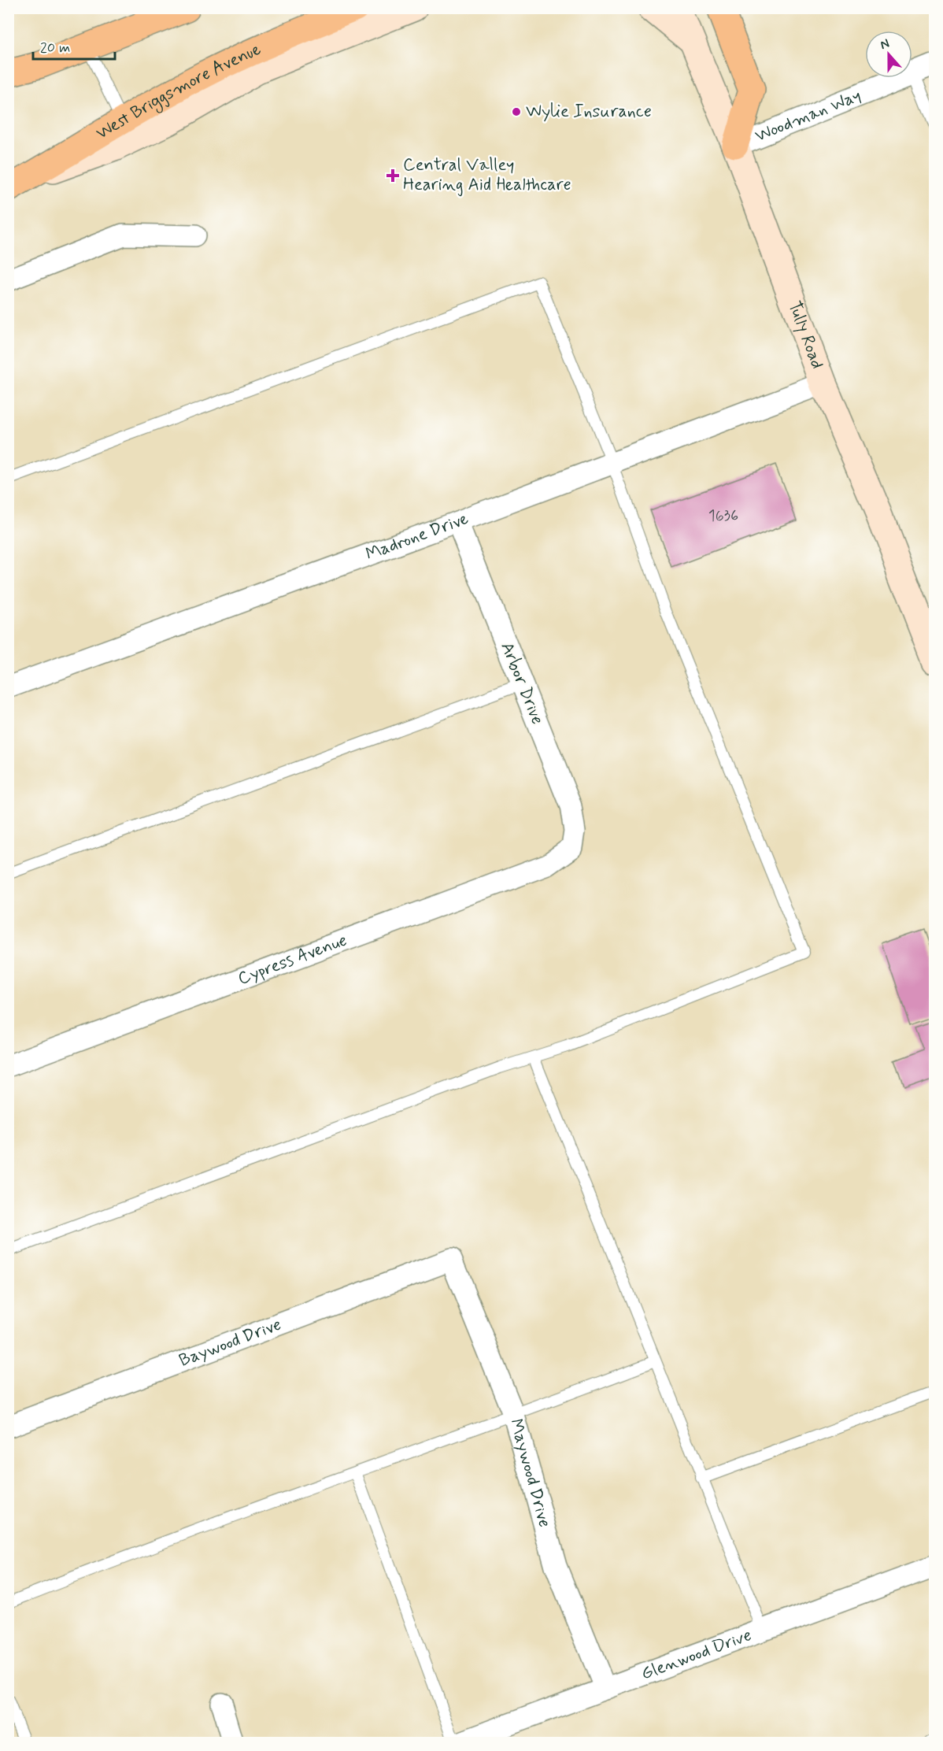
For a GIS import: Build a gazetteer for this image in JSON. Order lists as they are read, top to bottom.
{
  "streets": {
    "main road": ["West Briggsmore Avenue", "Tully Road"],
    "street": [
      "Woodman Way",
      "Madrone Drive",
      "Arbor Drive",
      "Cypress Avenue",
      "Baywood Drive",
      "Maywood Drive",
      "Glenwood Drive"
    ]
  },
  "crossings": [
    ["Woodman Way", "Tully Road"],
    ["Tully Road", "Madrone Drive"],
    ["Madrone Drive", "Arbor Drive"],
    ["Arbor Drive", "Cypress Avenue"],
    ["Baywood Drive", "Maywood Drive"],
    ["Maywood Drive", "Glenwood Drive"]
  ],
  "places": {
    "other": ["Wylie Insurance"],
    "health": ["Central Valley Hearing Aid Healthcare"]
  },
  "house_numbers": ["1636"],
  "scale_bar": "20 m",
  "north": "top"
}
